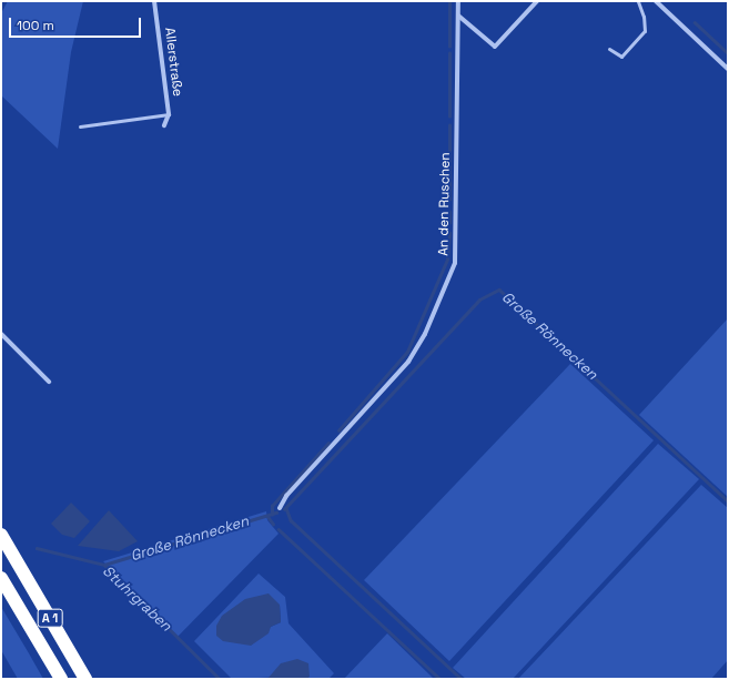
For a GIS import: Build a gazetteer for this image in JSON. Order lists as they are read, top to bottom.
{
  "streets": {
    "highway": ["A 1"],
    "street": ["Allerstraße", "An den Ruschen"]
  },
  "water": ["Große Rönnecken", "Stuhrgraben"],
  "scale_bar": "100 m"
}
